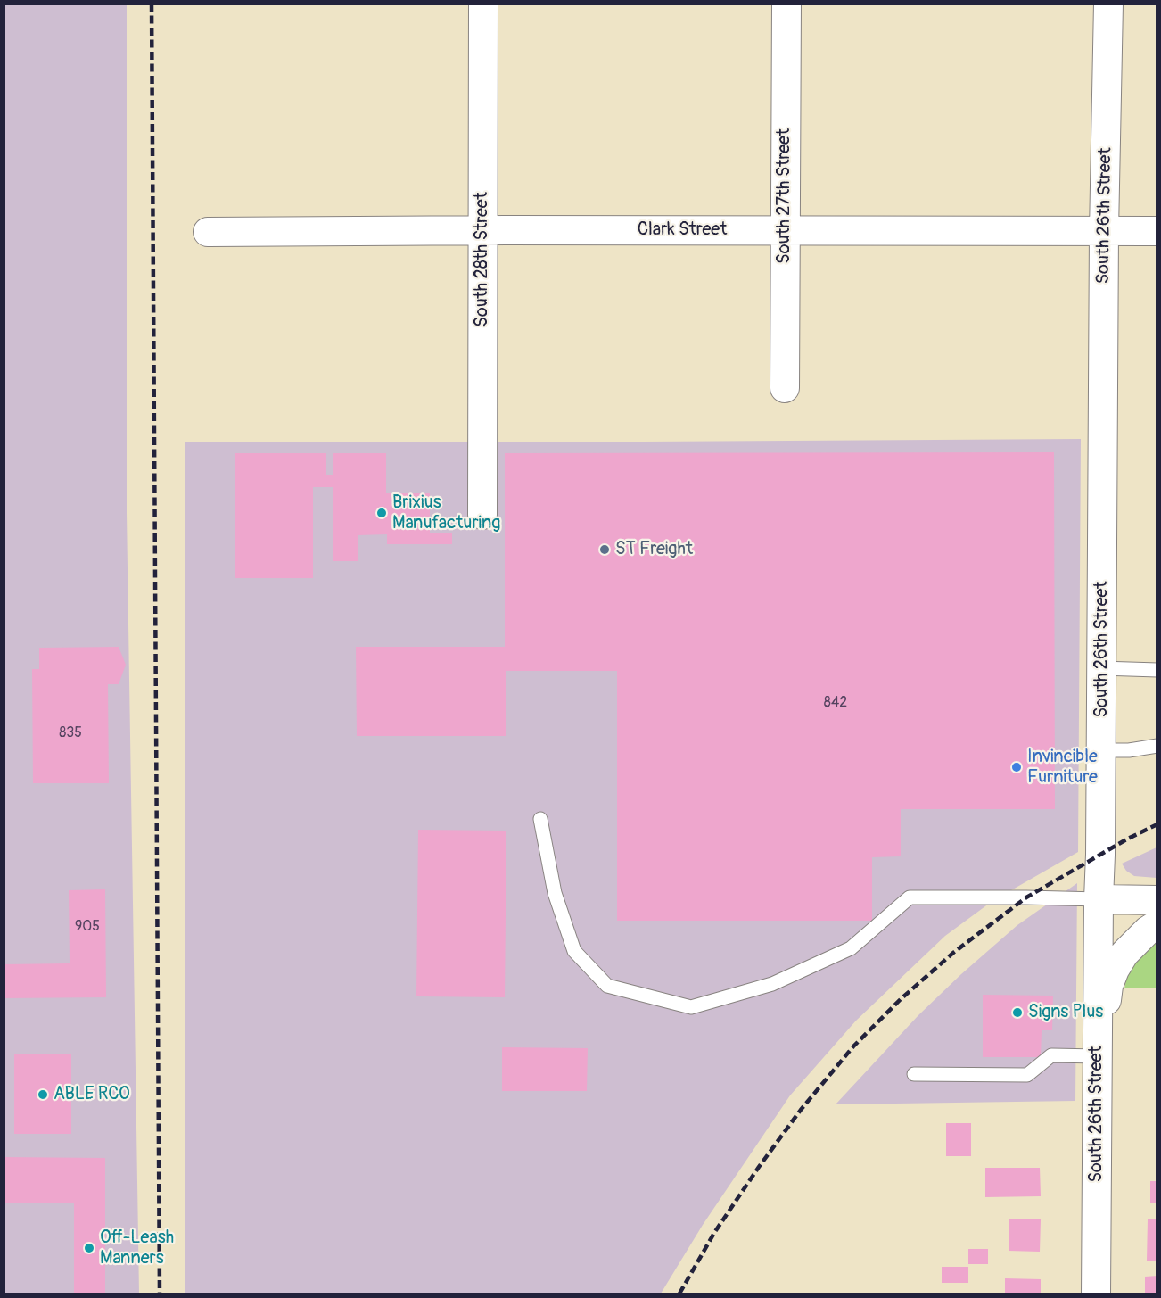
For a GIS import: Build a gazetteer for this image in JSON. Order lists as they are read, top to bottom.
{
  "streets": {
    "street": [
      "South 27th Street",
      "South 26th Street",
      "Clark Street",
      "South 28th Street"
    ]
  },
  "crossings": [
    ["South 27th Street", "Clark Street"],
    ["South 26th Street", "Clark Street"],
    ["Clark Street", "South 28th Street"]
  ],
  "places": [
    "Brixius Manufacturing",
    "ST Freight",
    "Invincible Furniture",
    "Signs Plus",
    "ABLE RCO",
    "Off-Leash Manners"
  ],
  "house_numbers": ["842", "835", "905"]
}
